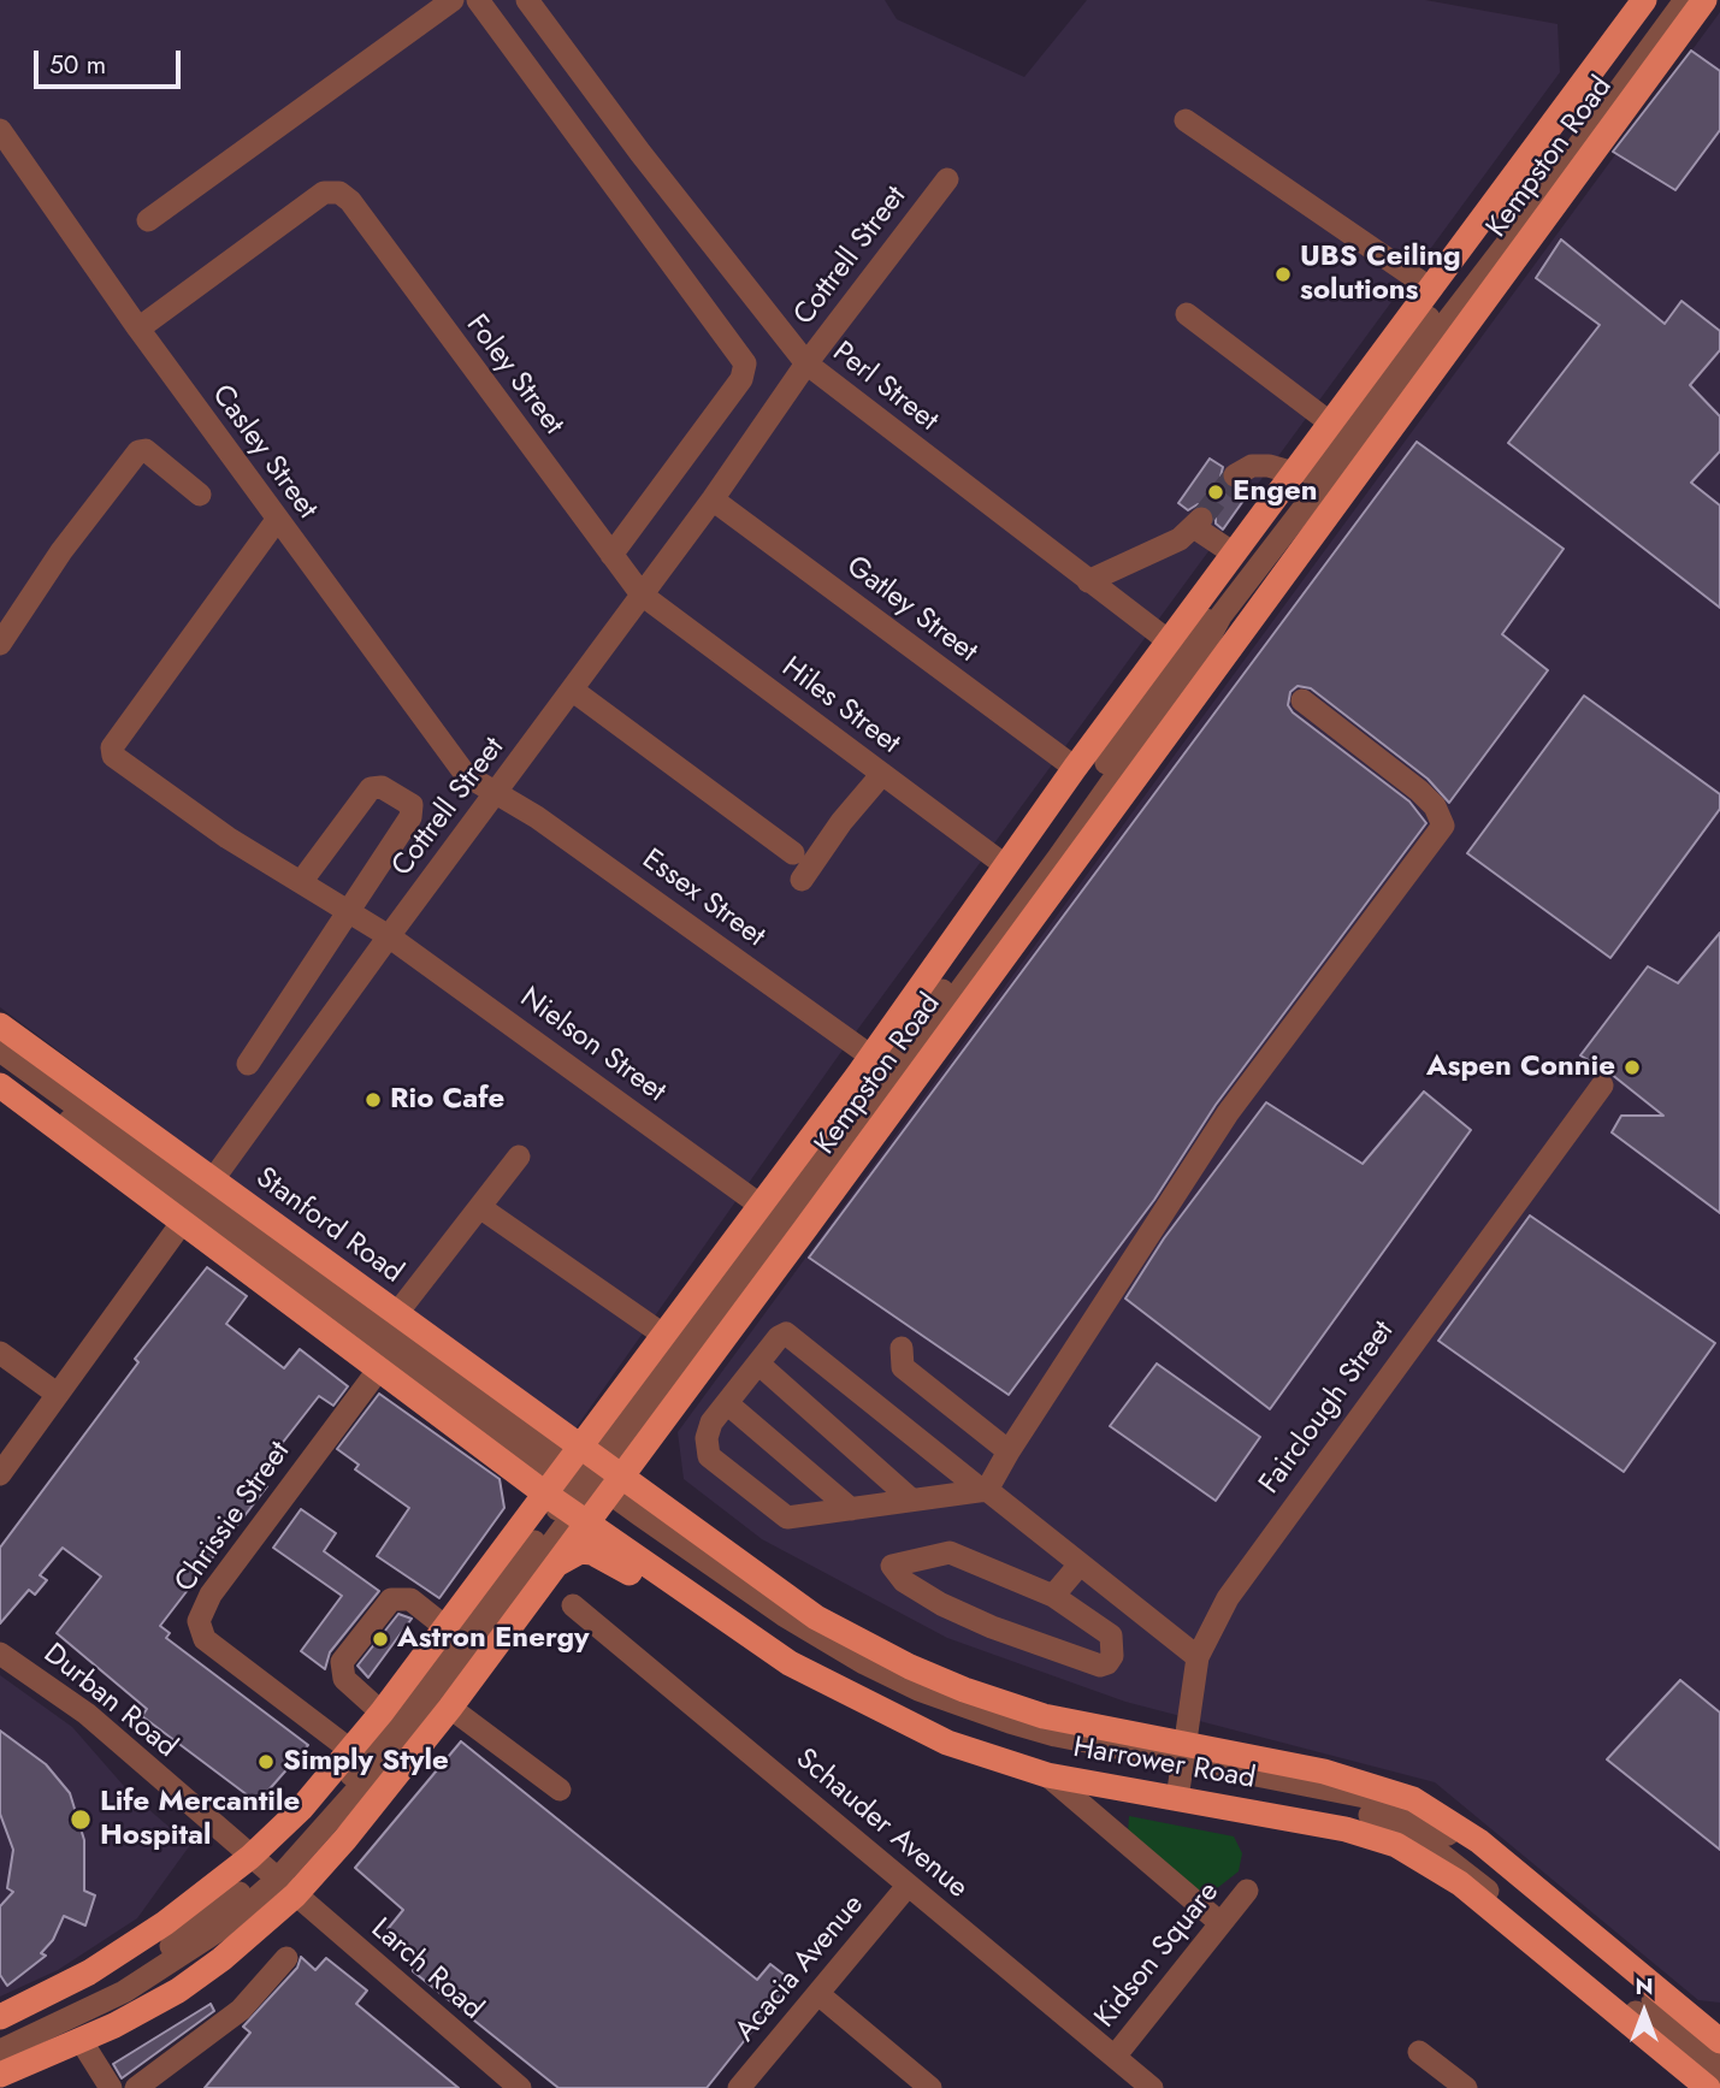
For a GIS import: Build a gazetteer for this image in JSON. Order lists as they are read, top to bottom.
{
  "streets": {
    "main road": ["Kempston Road", "Stanford Road", "Harrower Road"],
    "street": [
      "Cottrell Street",
      "Foley Street",
      "Perl Street",
      "Casley Street",
      "Gatley Street",
      "Hiles Street",
      "Essex Street",
      "Nielson Street",
      "Fairclough Street",
      "Chrissie Street",
      "Durban Road",
      "Schauder Avenue",
      "Kidson Square",
      "Acacia Avenue",
      "Larch Road"
    ]
  },
  "crossings": [
    ["Kempston Road", "Perl Street"],
    ["Kempston Road", "Gatley Street"],
    ["Kempston Road", "Hiles Street"],
    ["Kempston Road", "Essex Street"],
    ["Kempston Road", "Nielson Street"],
    ["Kempston Road", "Stanford Road"],
    ["Kempston Road", "Chrissie Street"],
    ["Kempston Road", "Durban Road"],
    ["Kempston Road", "Harrower Road"],
    ["Kempston Road", "Larch Road"],
    ["Cottrell Street", "Foley Street"],
    ["Cottrell Street", "Perl Street"],
    ["Cottrell Street", "Casley Street"],
    ["Cottrell Street", "Gatley Street"],
    ["Cottrell Street", "Hiles Street"],
    ["Cottrell Street", "Essex Street"],
    ["Cottrell Street", "Nielson Street"],
    ["Cottrell Street", "Stanford Road"],
    ["Foley Street", "Casley Street"],
    ["Foley Street", "Hiles Street"],
    ["Casley Street", "Essex Street"],
    ["Casley Street", "Nielson Street"],
    ["Stanford Road", "Chrissie Street"],
    ["Stanford Road", "Harrower Road"],
    ["Fairclough Street", "Harrower Road"],
    ["Durban Road", "Larch Road"],
    ["Schauder Avenue", "Kidson Square"],
    ["Schauder Avenue", "Acacia Avenue"]
  ],
  "places": [
    "UBS Ceiling solutions",
    "Engen",
    "Aspen Connie",
    "Rio Cafe",
    "Astron Energy",
    "Simply Style",
    "Life Mercantile Hospital"
  ],
  "scale_bar": "50 m",
  "north": "top"
}
